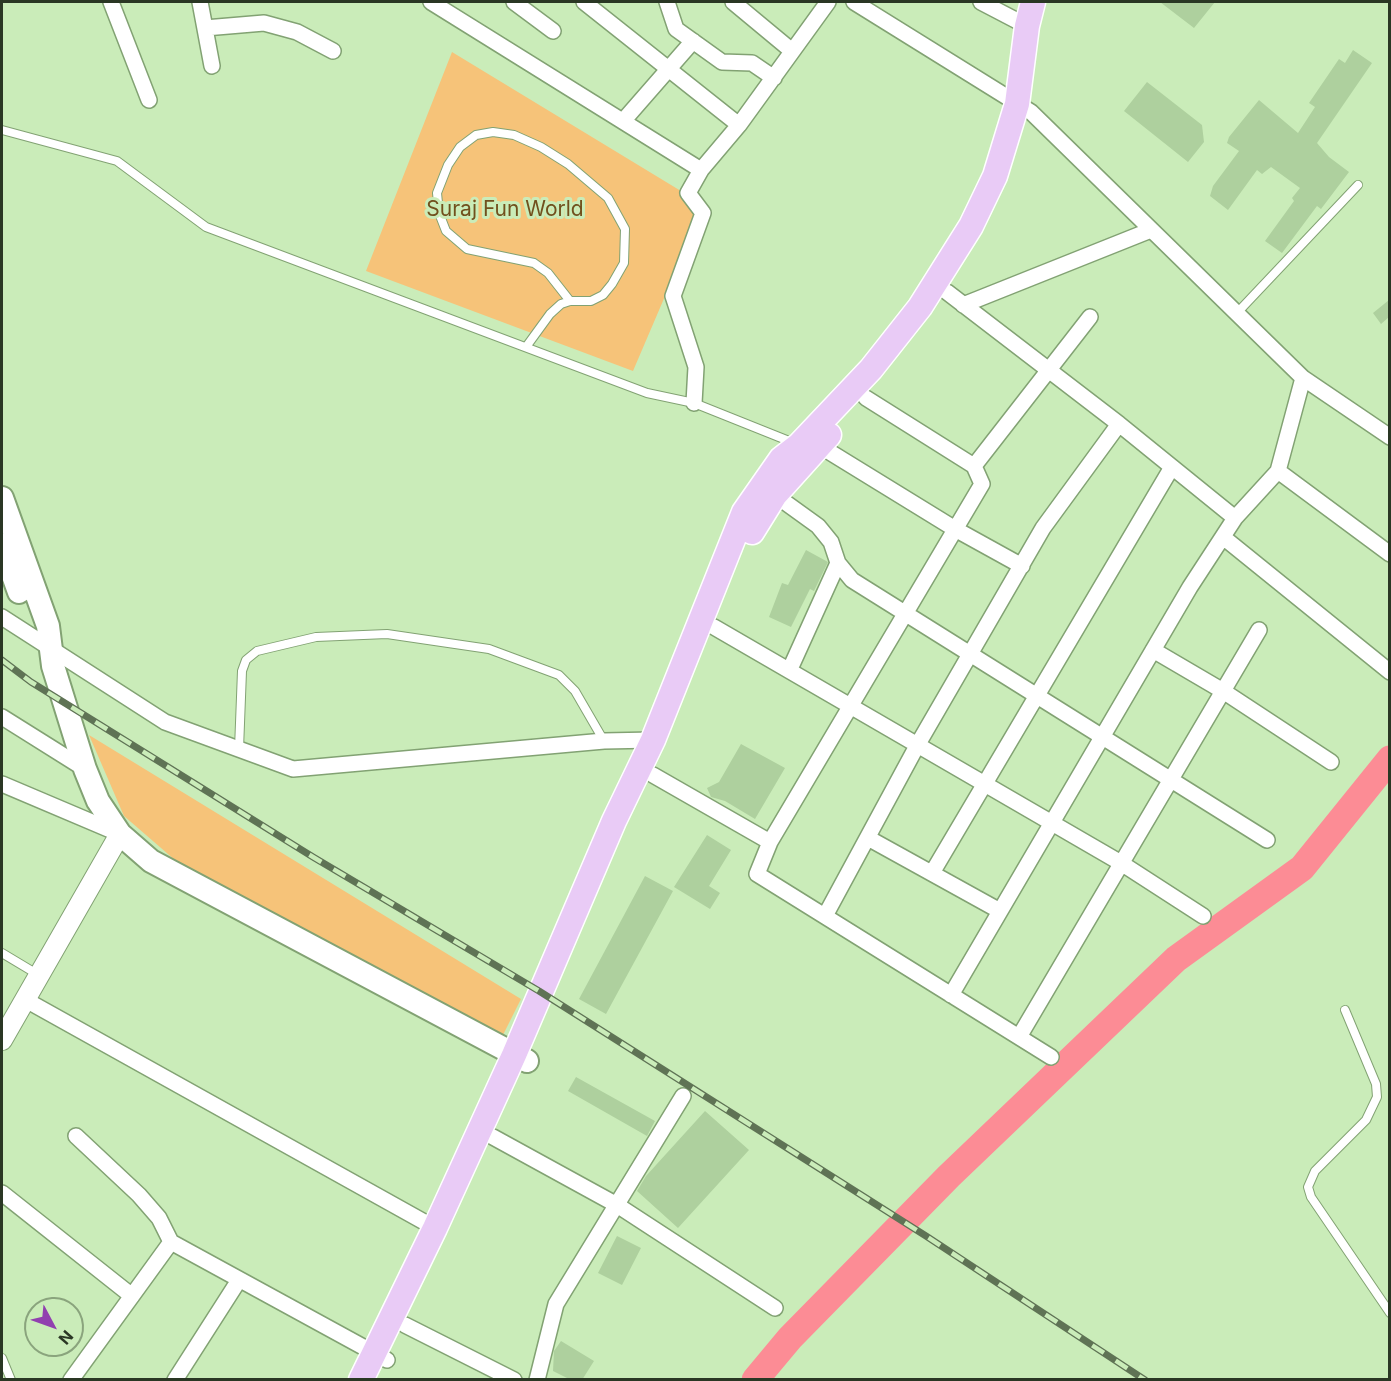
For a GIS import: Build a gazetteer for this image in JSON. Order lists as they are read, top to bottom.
{
  "parks": ["Suraj Fun World"],
  "north": "bottom right"
}
